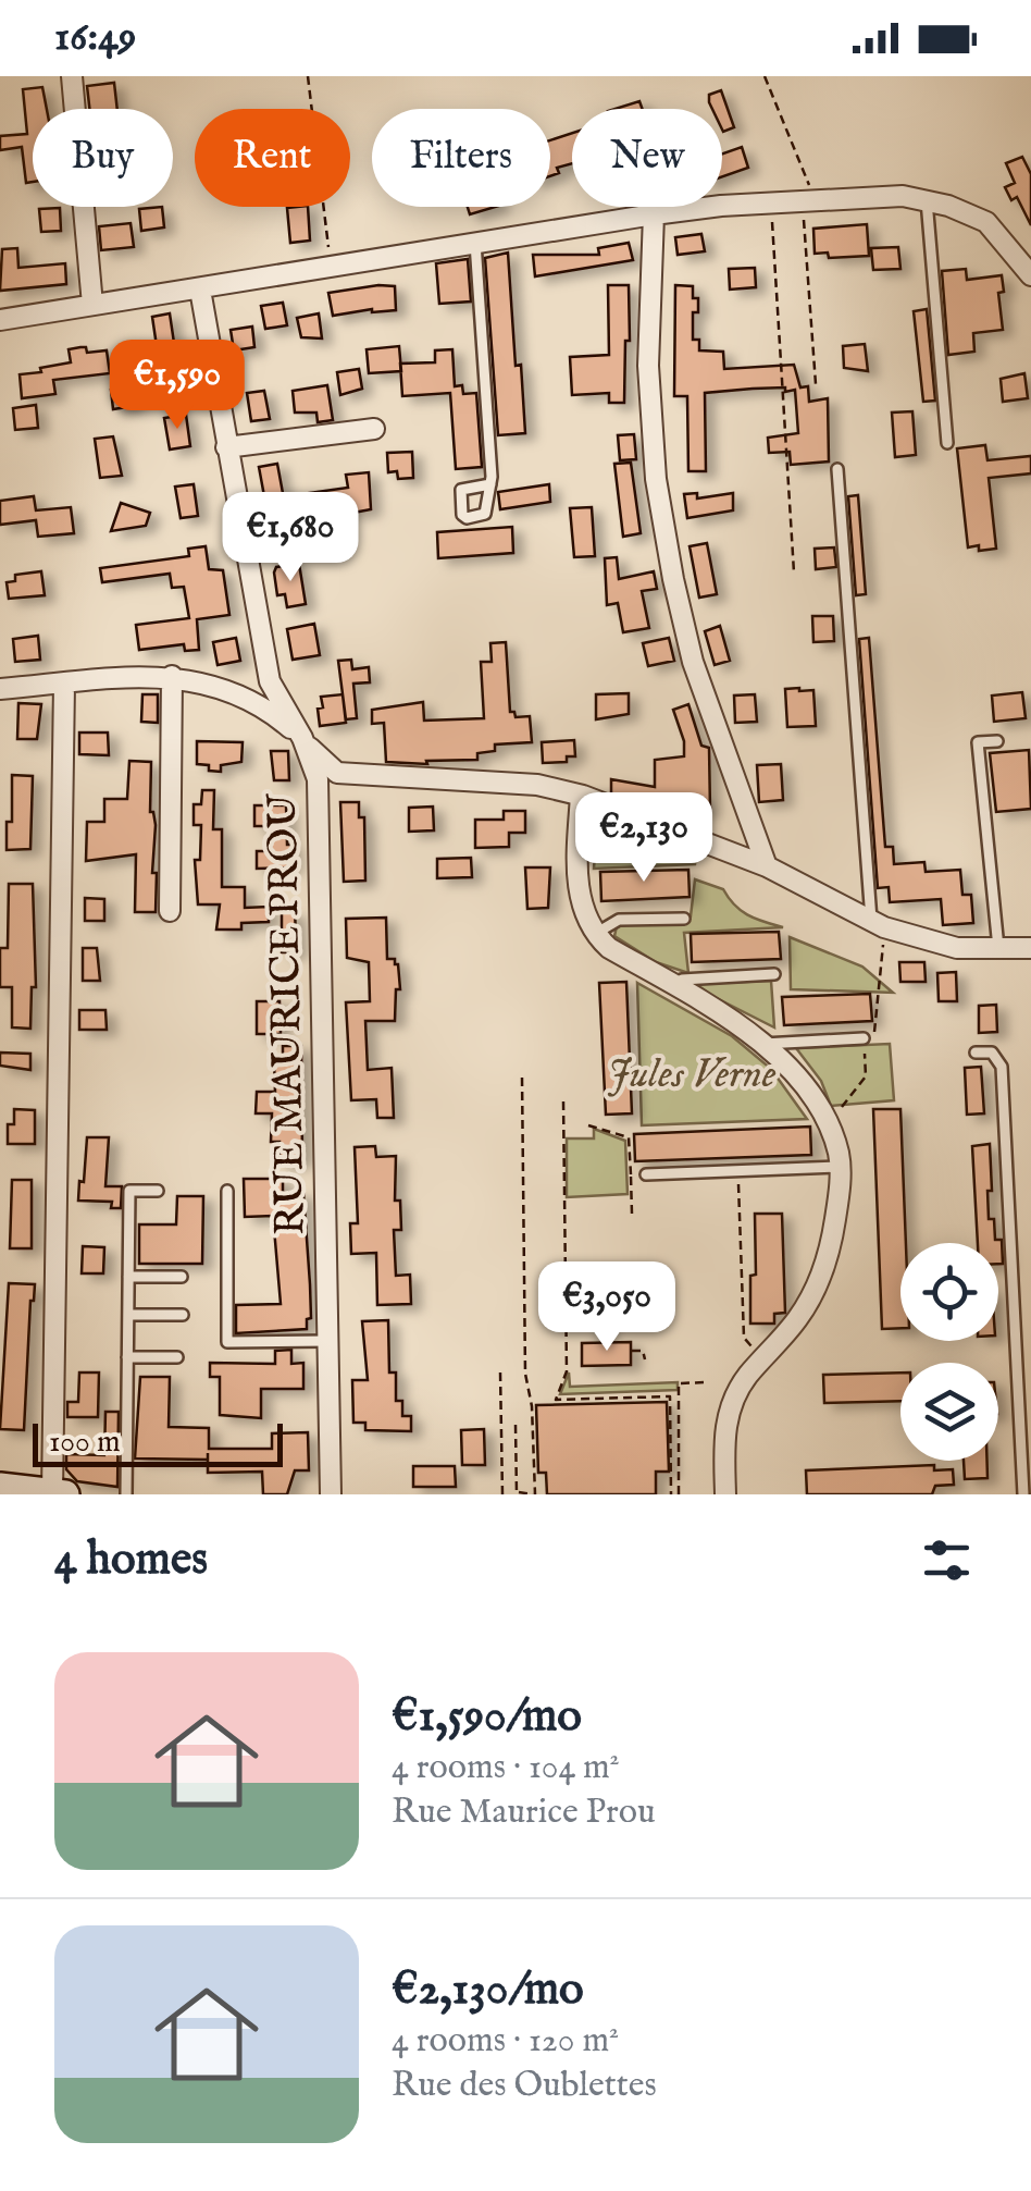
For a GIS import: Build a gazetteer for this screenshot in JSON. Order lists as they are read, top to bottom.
{
  "streets": {
    "street": ["RUE MAURICE PROU"]
  },
  "parks": ["Jules Verne"],
  "scale_bar": "100 m",
  "page": {
    "status": "16:49",
    "chip": [
      "Buy",
      "Rent",
      "Filters",
      "New"
    ],
    "price": [
      "€1,590",
      "€1,680",
      "€2,130",
      "€3,050"
    ],
    "scale": "100 m",
    "heading": "4 homes",
    "list": [
      {
        "name": "€1,590/mo",
        "note": "4 rooms · 104 m² · Rue Maurice Prou"
      },
      {
        "name": "€2,130/mo",
        "note": "4 rooms · 120 m² · Rue des Oublettes"
      }
    ]
  }
}
